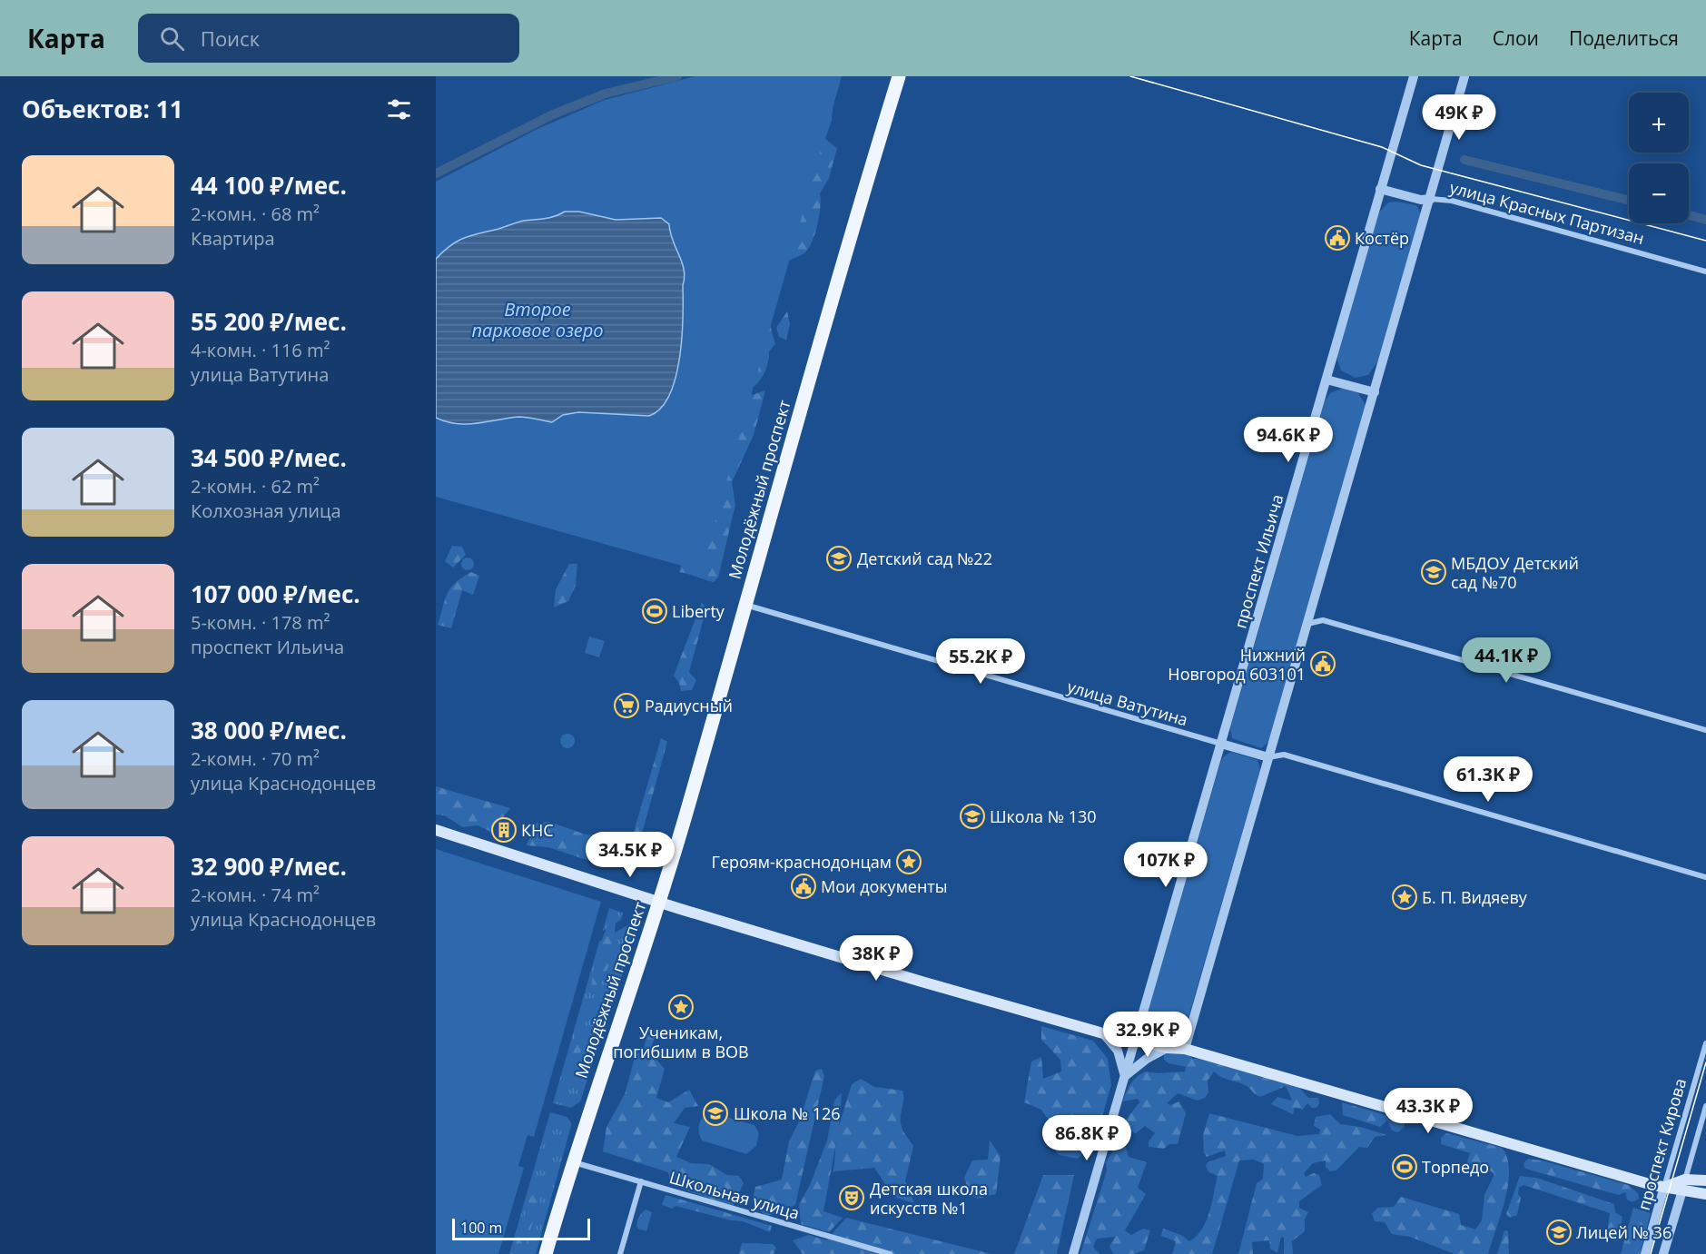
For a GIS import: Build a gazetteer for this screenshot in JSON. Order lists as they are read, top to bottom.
{
  "streets": {
    "main road": ["Молодёжный проспект"],
    "street": [
      "улица Красных Партизан",
      "проспект Ильича",
      "улица Ватутина",
      "проспект Кирова",
      "Школьная улица"
    ]
  },
  "crossings": [
    ["улица Красных Партизан", "проспект Ильича"],
    ["Молодёжный проспект", "улица Ватутина"],
    ["Молодёжный проспект", "Школьная улица"],
    ["проспект Ильича", "улица Ватутина"]
  ],
  "water": ["Второе парковое озеро"],
  "places": {
    "public building": ["Костёр", "Нижний Новгород 603101", "Мои документы"],
    "school or university": [
      "Детский сад №22",
      "МБДОУ Детский сад №70",
      "Школа № 130",
      "Школа № 126",
      "Лицей № 36"
    ],
    "sports": ["Liberty", "Торпедо"],
    "supermarket": ["Радиусный"],
    "building": ["КНС"],
    "place": ["Героям-краснодонцам", "Б. П. Видяеву", "Ученикам, погибшим в ВОВ"],
    "theatre": ["Детская школа искусств №1"]
  },
  "scale_bar": "100 m",
  "page": {
    "header": "Карта",
    "search": "Поиск",
    "nav": ["Карта", "Слои", "Поделиться"],
    "heading": "Объектов: 11",
    "map_buttons": ["+", "−"],
    "price": [
      "49K ₽",
      "94.6K ₽",
      "44.1K ₽",
      "55.2K ₽",
      "61.3K ₽",
      "34.5K ₽",
      "107K ₽",
      "38K ₽",
      "32.9K ₽",
      "43.3K ₽",
      "86.8K ₽"
    ],
    "list": [
      {
        "name": "44 100 ₽/мес.",
        "note": "2-комн. · 68 m² · Квартира"
      },
      {
        "name": "55 200 ₽/мес.",
        "note": "4-комн. · 116 m² · улица Ватутина"
      },
      {
        "name": "34 500 ₽/мес.",
        "note": "2-комн. · 62 m² · Колхозная улица"
      },
      {
        "name": "107 000 ₽/мес.",
        "note": "5-комн. · 178 m² · проспект Ильича"
      },
      {
        "name": "38 000 ₽/мес.",
        "note": "2-комн. · 70 m² · улица Краснодонцев"
      },
      {
        "name": "32 900 ₽/мес.",
        "note": "2-комн. · 74 m² · улица Краснодонцев"
      }
    ],
    "scale": "100 m"
  }
}
